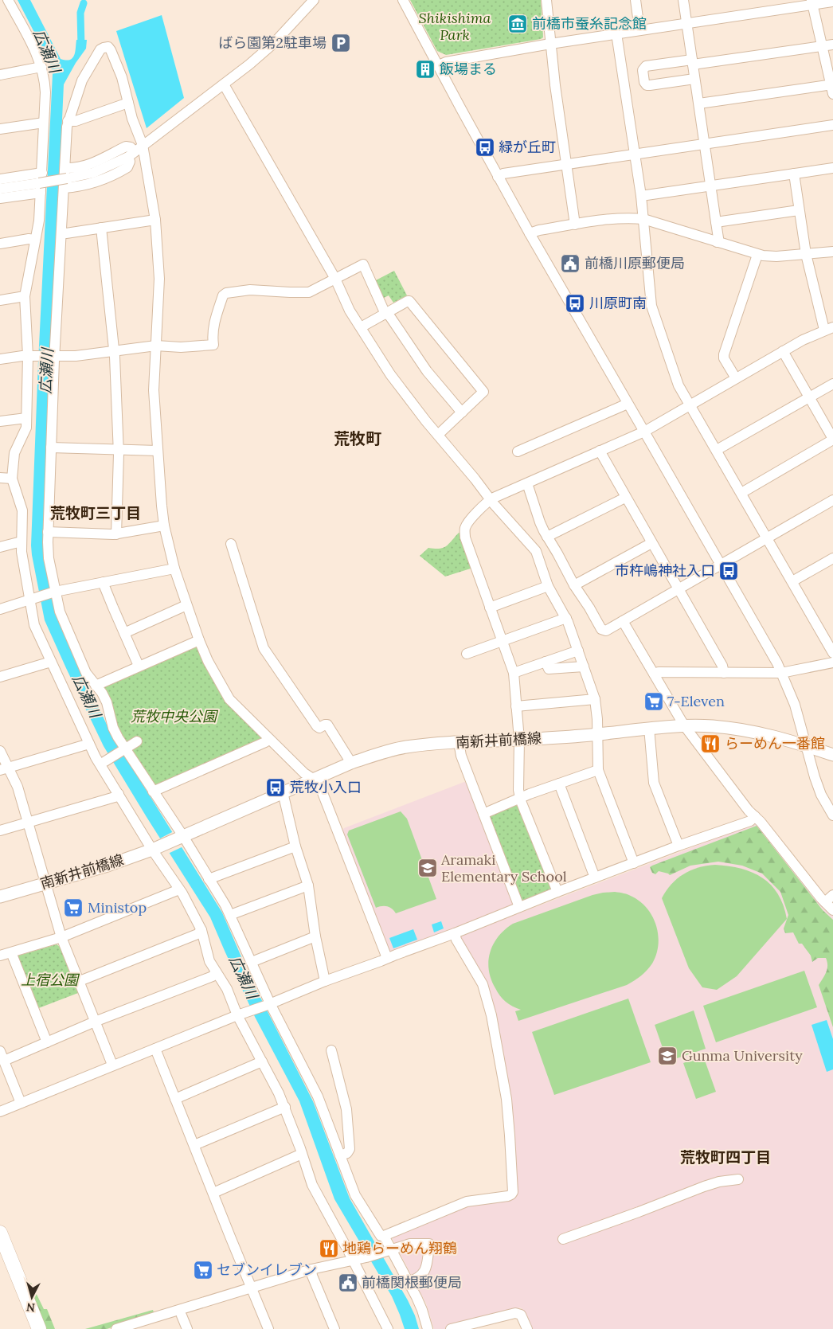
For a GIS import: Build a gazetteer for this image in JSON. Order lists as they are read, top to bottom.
{
  "streets": {
    "main road": ["南新井前橋線"]
  },
  "districts": ["荒牧町", "荒牧町三丁目", "荒牧町四丁目"],
  "water": ["広瀬川"],
  "parks": ["Shikishima Park", "荒牧中央公園", "上宿公園"],
  "places": {
    "museum": ["前橋市蚕糸記念館"],
    "parking": ["ばら園第2駐車場"],
    "building": ["飯場まる"],
    "bus stop": [
      "緑が丘町",
      "川原町南",
      "市杵嶋神社入口",
      "荒牧小入口"
    ],
    "public building": ["前橋川原郵便局", "前橋関根郵便局"],
    "supermarket": ["7-Eleven", "Ministop", "セブンイレブン"],
    "restaurant": ["らーめん一番館", "地鶏らーめん翔鶴"],
    "school or university": ["Aramaki Elementary School", "Gunma University"]
  },
  "north": "bottom"
}
